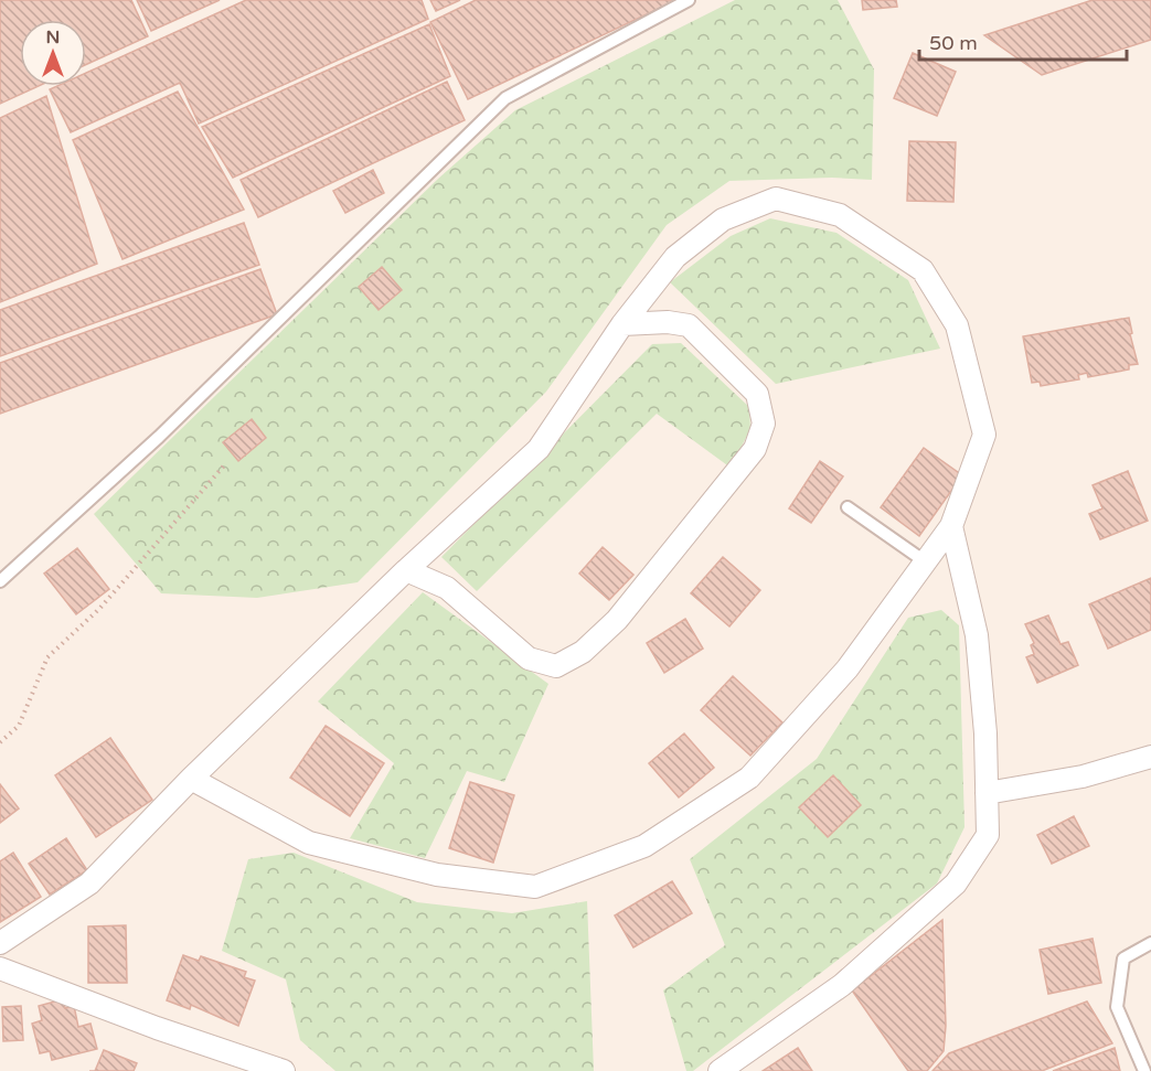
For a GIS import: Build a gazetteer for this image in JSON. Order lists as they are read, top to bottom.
{
  "scale_bar": "50 m",
  "north": "top"
}
